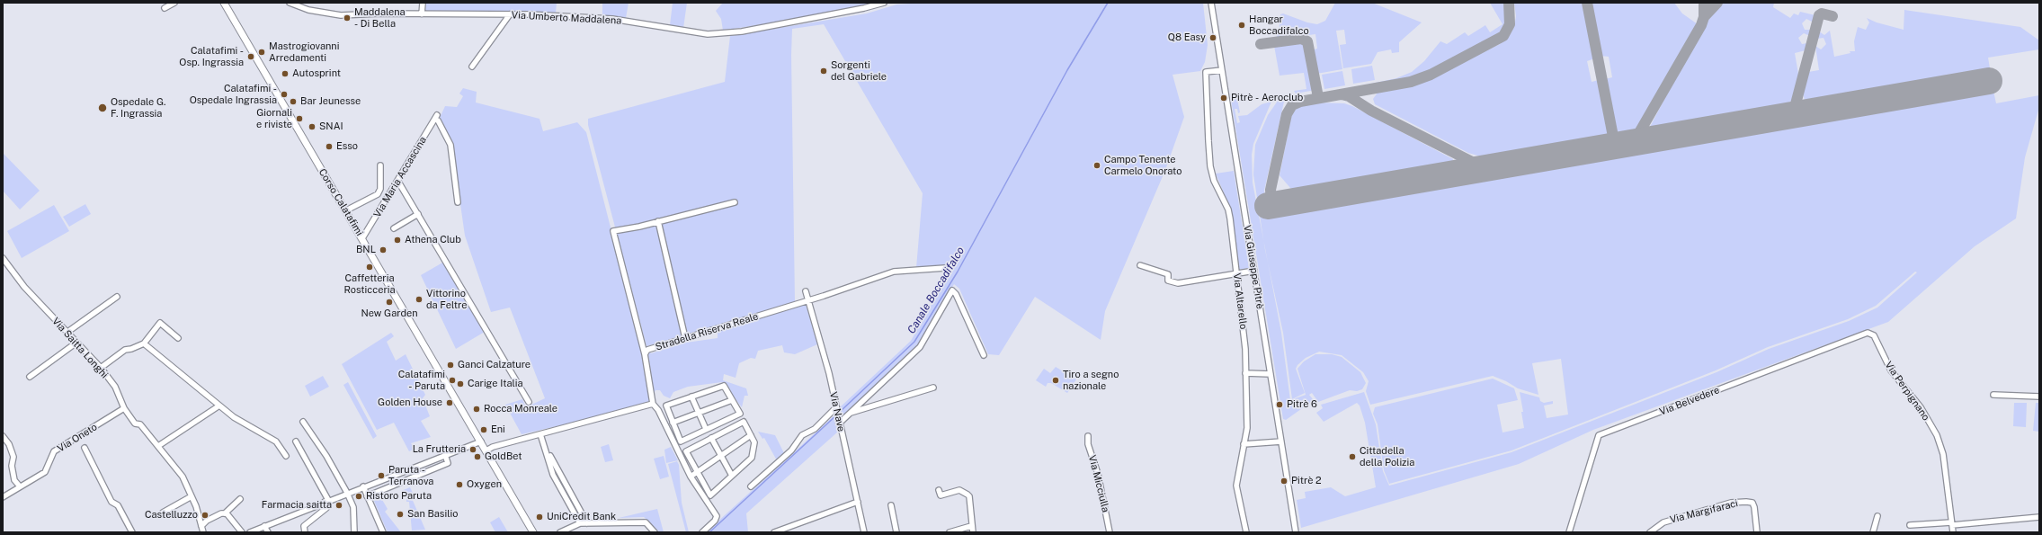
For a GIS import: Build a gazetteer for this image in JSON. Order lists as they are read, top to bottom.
{
  "streets": {
    "main road": ["Corso Calatafimi"],
    "street": [
      "Via Umberto Maddalena",
      "Via Maria Accascina",
      "Via Giuseppe Pitrè",
      "Via Altarello",
      "Stradella Riserva Reale",
      "Via Saitta Longhi",
      "Via Perpignano",
      "Via Belvedere",
      "Via Nave",
      "Via Oneto",
      "Via Micciulla",
      "Via Margifaraci"
    ]
  },
  "crossings": [
    ["Via Maria Accascina", "Corso Calatafimi"],
    ["Via Giuseppe Pitrè", "Via Altarello"],
    ["Stradella Riserva Reale", "Via Nave"],
    ["Via Saitta Longhi", "Via Oneto"],
    ["Via Perpignano", "Via Belvedere"]
  ],
  "water": ["Canale Boccadifalco"],
  "places": [
    "Maddalena - Di Bella",
    "Hangar Boccadifalco",
    "Q8 Easy",
    "Mastrogiovanni Arredamenti",
    "Calatafimi - Osp. Ingrassia",
    "Sorgenti del Gabriele",
    "Autosprint",
    "Calatafimi - Ospedale Ingrassia",
    "Pitrè - Aeroclub",
    "Bar Jeunesse",
    "Ospedale G. F. Ingrassia",
    "Giornali e riviste",
    "SNAI",
    "Esso",
    "Campo Tenente Carmelo Onorato",
    "Athena Club",
    "BNL",
    "Caffetteria Rosticceria",
    "Vittorino da Feltre",
    "New Garden",
    "Ganci Calzature",
    "Calatafimi - Paruta",
    "Tiro a segno nazionale",
    "Carige Italia",
    "Golden House",
    "Pitrè 6",
    "Rocca Monreale",
    "Eni",
    "La Frutteria",
    "GoldBet",
    "Cittadella della Polizia",
    "Paruta - Terranova",
    "Pitrè 2",
    "Oxygen",
    "Ristoro Paruta",
    "Farmacia saitta",
    "San Basilio",
    "Castelluzzo",
    "UniCredit Bank"
  ]
}
